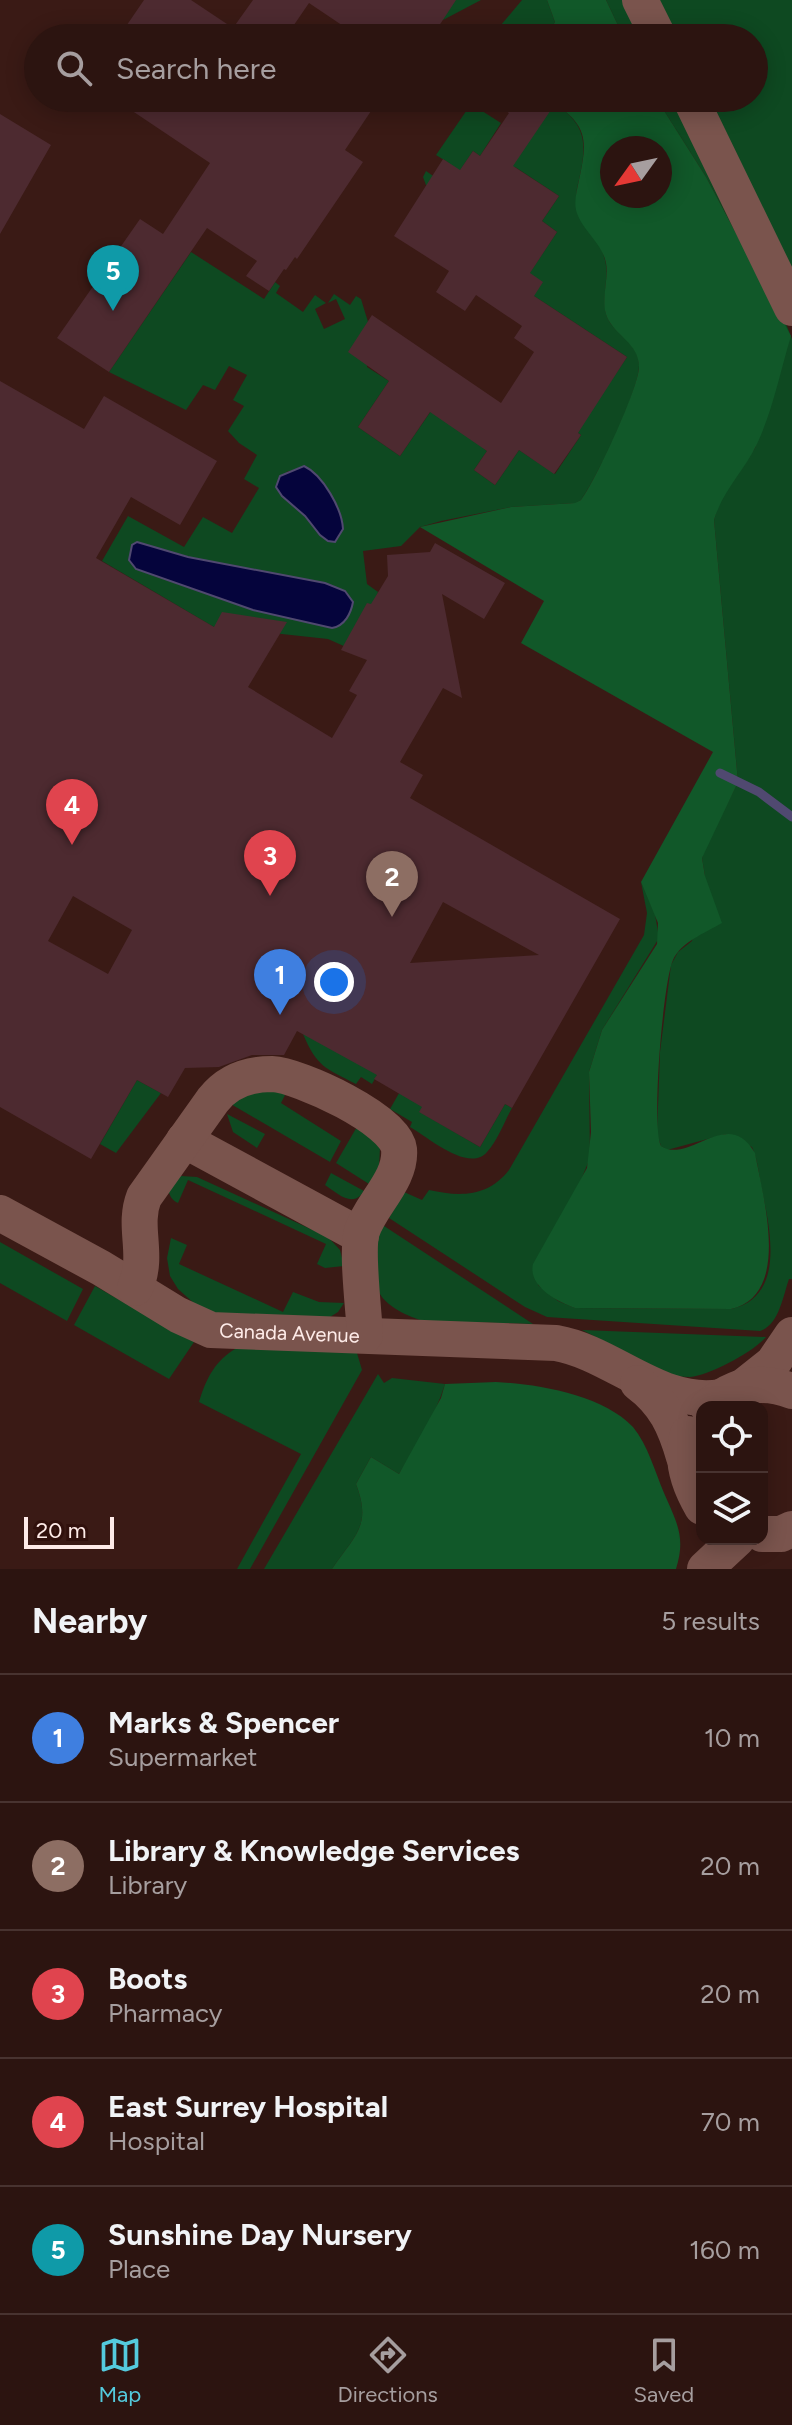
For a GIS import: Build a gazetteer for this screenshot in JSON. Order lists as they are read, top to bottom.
{
  "streets": {
    "street": ["Canada Avenue"]
  },
  "scale_bar": "20 m",
  "north": "bottom left",
  "page": {
    "search": "Search here",
    "pins": [
      "5",
      "4",
      "3",
      "2",
      "1"
    ],
    "scale": "20 m",
    "heading": ["Nearby", "5 results"],
    "list": [
      {
        "mark": "1",
        "name": "Marks & Spencer",
        "note": "Supermarket",
        "value": "10 m"
      },
      {
        "mark": "2",
        "name": "Library & Knowledge Services",
        "note": "Library",
        "value": "20 m"
      },
      {
        "mark": "3",
        "name": "Boots",
        "note": "Pharmacy",
        "value": "20 m"
      },
      {
        "mark": "4",
        "name": "East Surrey Hospital",
        "note": "Hospital",
        "value": "70 m"
      },
      {
        "mark": "5",
        "name": "Sunshine Day Nursery",
        "note": "Place",
        "value": "160 m"
      }
    ],
    "nav": ["Map", "Directions", "Saved"]
  }
}
